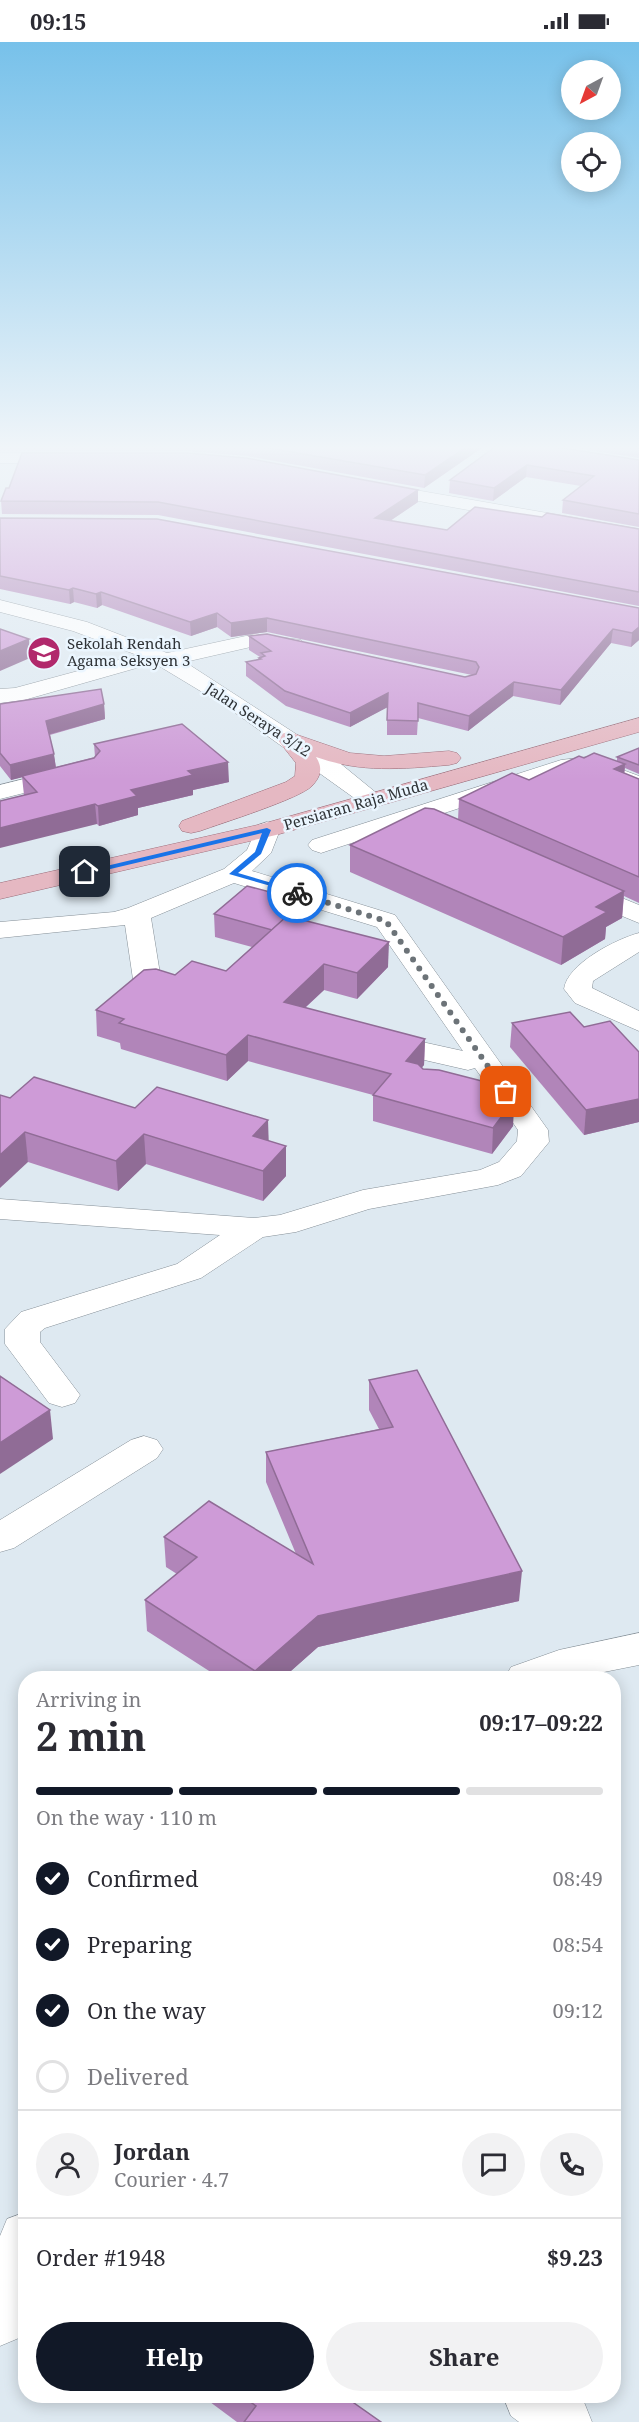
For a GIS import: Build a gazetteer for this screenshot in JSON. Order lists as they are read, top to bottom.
{
  "streets": {
    "main road": ["Persiaran Raja Muda"],
    "street": ["Jalan Seraya 3/12"]
  },
  "crossings": [
    ["Jalan Seraya 3/12", "Persiaran Raja Muda"]
  ],
  "places": {
    "school or university": ["Sekolah Rendah Agama Seksyen 3"]
  },
  "north": "bottom left",
  "page": {
    "status": "09:15",
    "heading": ["2 min", "Arriving in", "09:17–09:22"],
    "panel": [
      "Jordan",
      "Courier · 4.7",
      "Order #1948",
      "$9.23"
    ],
    "bar": "On the way · 110 m",
    "list": [
      ["Confirmed", "08:49"],
      ["Preparing", "08:54"],
      ["On the way", "09:12"],
      "Delivered"
    ],
    "buttons": ["Help", "Share"]
  }
}
